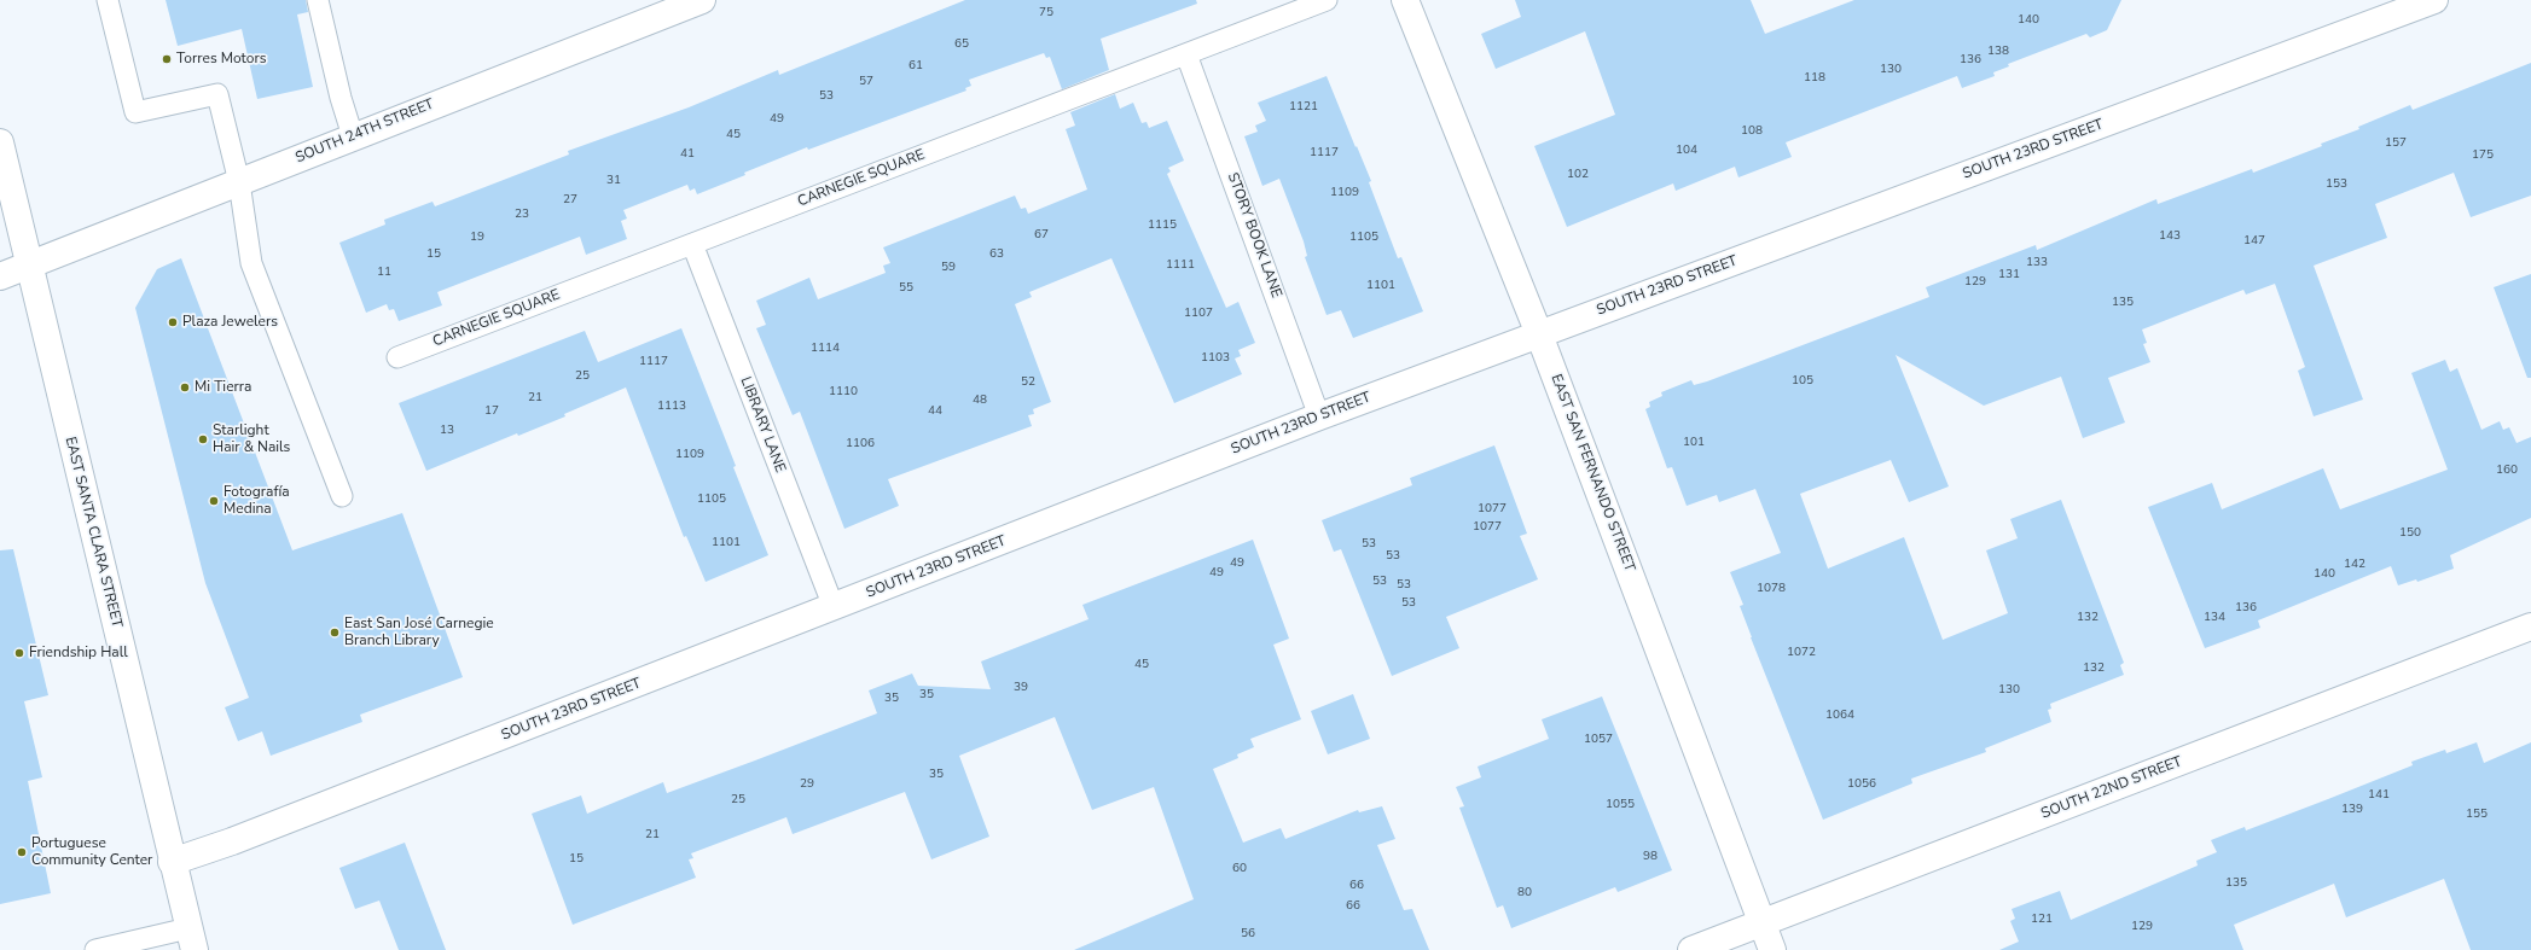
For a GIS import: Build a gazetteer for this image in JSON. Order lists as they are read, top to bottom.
{
  "streets": {
    "street": [
      "SOUTH 24TH STREET",
      "SOUTH 23RD STREET",
      "EAST SAN FERNANDO STREET",
      "EAST SANTA CLARA STREET",
      "SOUTH 22ND STREET"
    ],
    "lane": ["CARNEGIE SQUARE", "STORY BOOK LANE", "LIBRARY LANE"]
  },
  "crossings": [
    ["SOUTH 24TH STREET", "EAST SANTA CLARA STREET"],
    ["SOUTH 23RD STREET", "STORY BOOK LANE"],
    ["SOUTH 23RD STREET", "LIBRARY LANE"],
    ["SOUTH 23RD STREET", "EAST SAN FERNANDO STREET"],
    ["SOUTH 23RD STREET", "EAST SANTA CLARA STREET"],
    ["CARNEGIE SQUARE", "STORY BOOK LANE"],
    ["CARNEGIE SQUARE", "LIBRARY LANE"],
    ["EAST SAN FERNANDO STREET", "SOUTH 22ND STREET"]
  ],
  "places": [
    "Torres Motors",
    "Plaza Jewelers",
    "Mi Tierra",
    "Starlight Hair & Nails",
    "Fotografía Medina",
    "East San José Carnegie Branch Library",
    "Friendship Hall",
    "Portuguese Community Center"
  ],
  "house_numbers": [
    "75",
    "140",
    "65",
    "138",
    "136",
    "61",
    "130",
    "118",
    "57",
    "53",
    "1121",
    "49",
    "108",
    "45",
    "157",
    "104",
    "1117",
    "41",
    "175",
    "102",
    "31",
    "153",
    "1109",
    "27",
    "23",
    "1115",
    "67",
    "143",
    "19",
    "1105",
    "147",
    "15",
    "63",
    "133",
    "1111",
    "59",
    "11",
    "131",
    "129",
    "1101",
    "55",
    "135",
    "1107",
    "1114",
    "1103",
    "1117",
    "25",
    "105",
    "52",
    "1110",
    "21",
    "48",
    "1113",
    "17",
    "44",
    "13",
    "101",
    "1106",
    "1109",
    "160",
    "1105",
    "1077",
    "1077",
    "150",
    "1101",
    "53",
    "53",
    "49",
    "142",
    "49",
    "140",
    "53",
    "53",
    "1078",
    "53",
    "136",
    "132",
    "134",
    "1072",
    "45",
    "132",
    "39",
    "130",
    "35",
    "35",
    "1064",
    "1057",
    "35",
    "29",
    "1056",
    "141",
    "25",
    "1055",
    "139",
    "155",
    "21",
    "98",
    "15",
    "60",
    "135",
    "66",
    "80",
    "66",
    "121",
    "129",
    "56"
  ]
}
